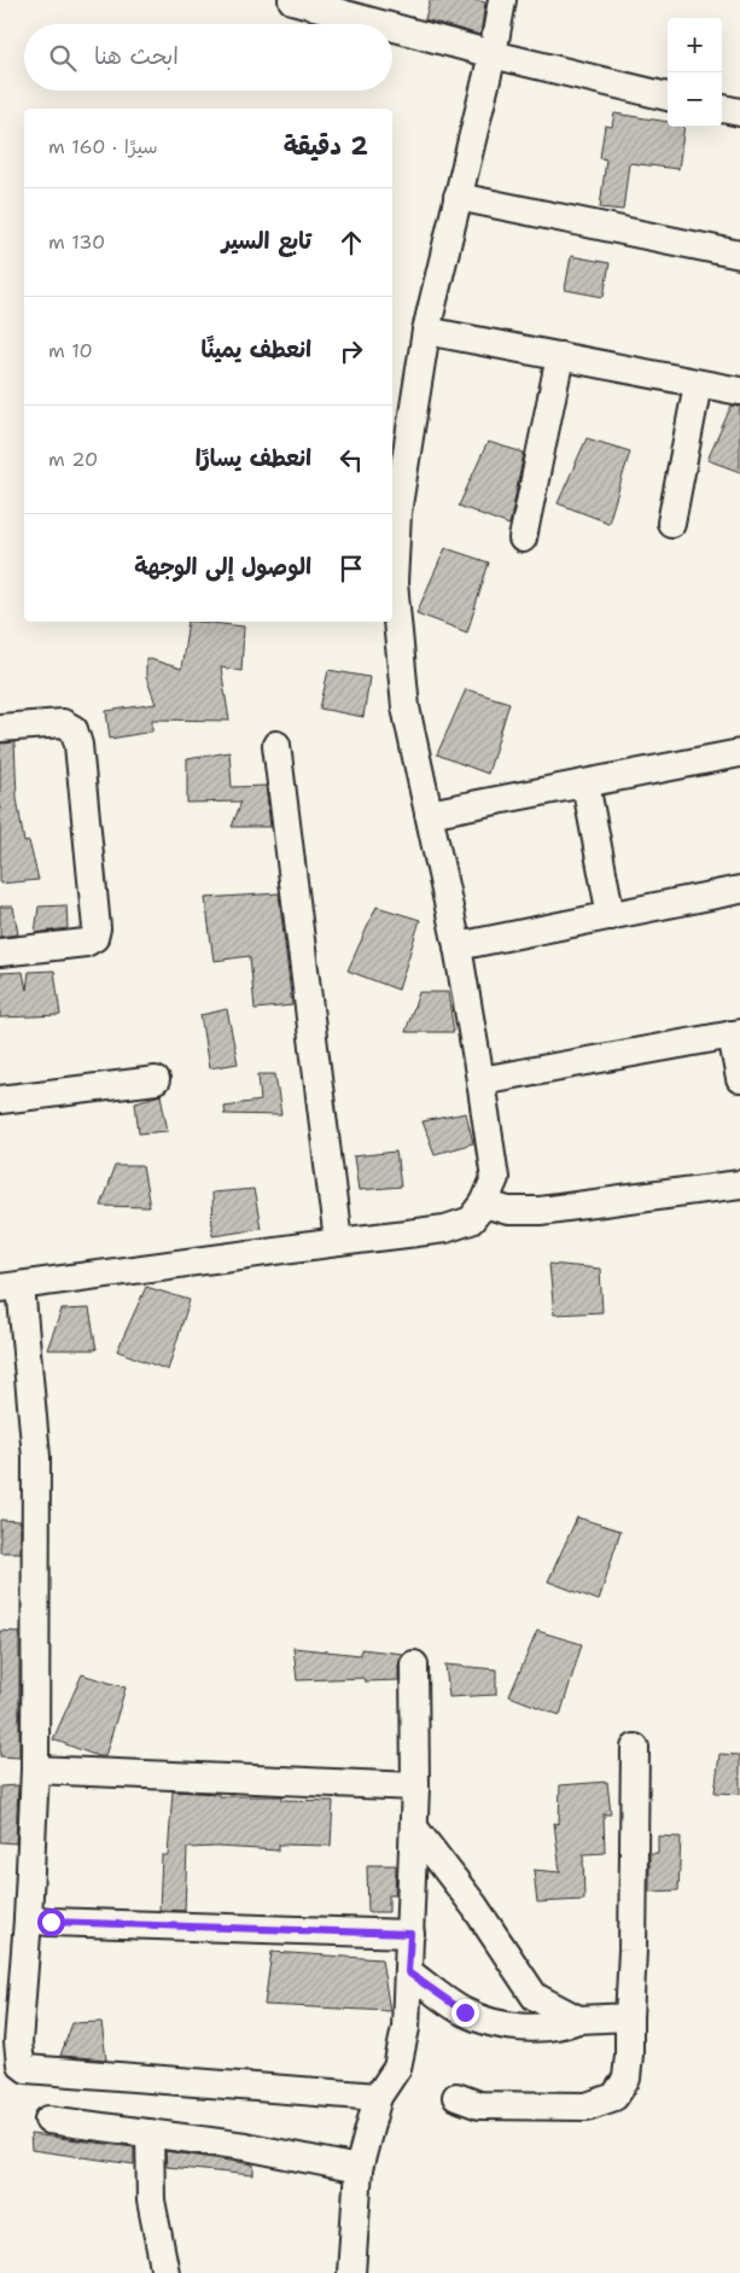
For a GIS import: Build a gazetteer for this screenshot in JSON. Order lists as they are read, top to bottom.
{
  "page": {
    "map_buttons": ["+", "−"],
    "search": "ابحث هنا",
    "heading": ["2 دقيقة", "سيرًا · 160 m"],
    "list": [
      ["تابع السير", "130 m"],
      ["انعطف يمينًا", "10 m"],
      ["انعطف يسارًا", "20 m"],
      "الوصول إلى الوجهة"
    ]
  }
}
